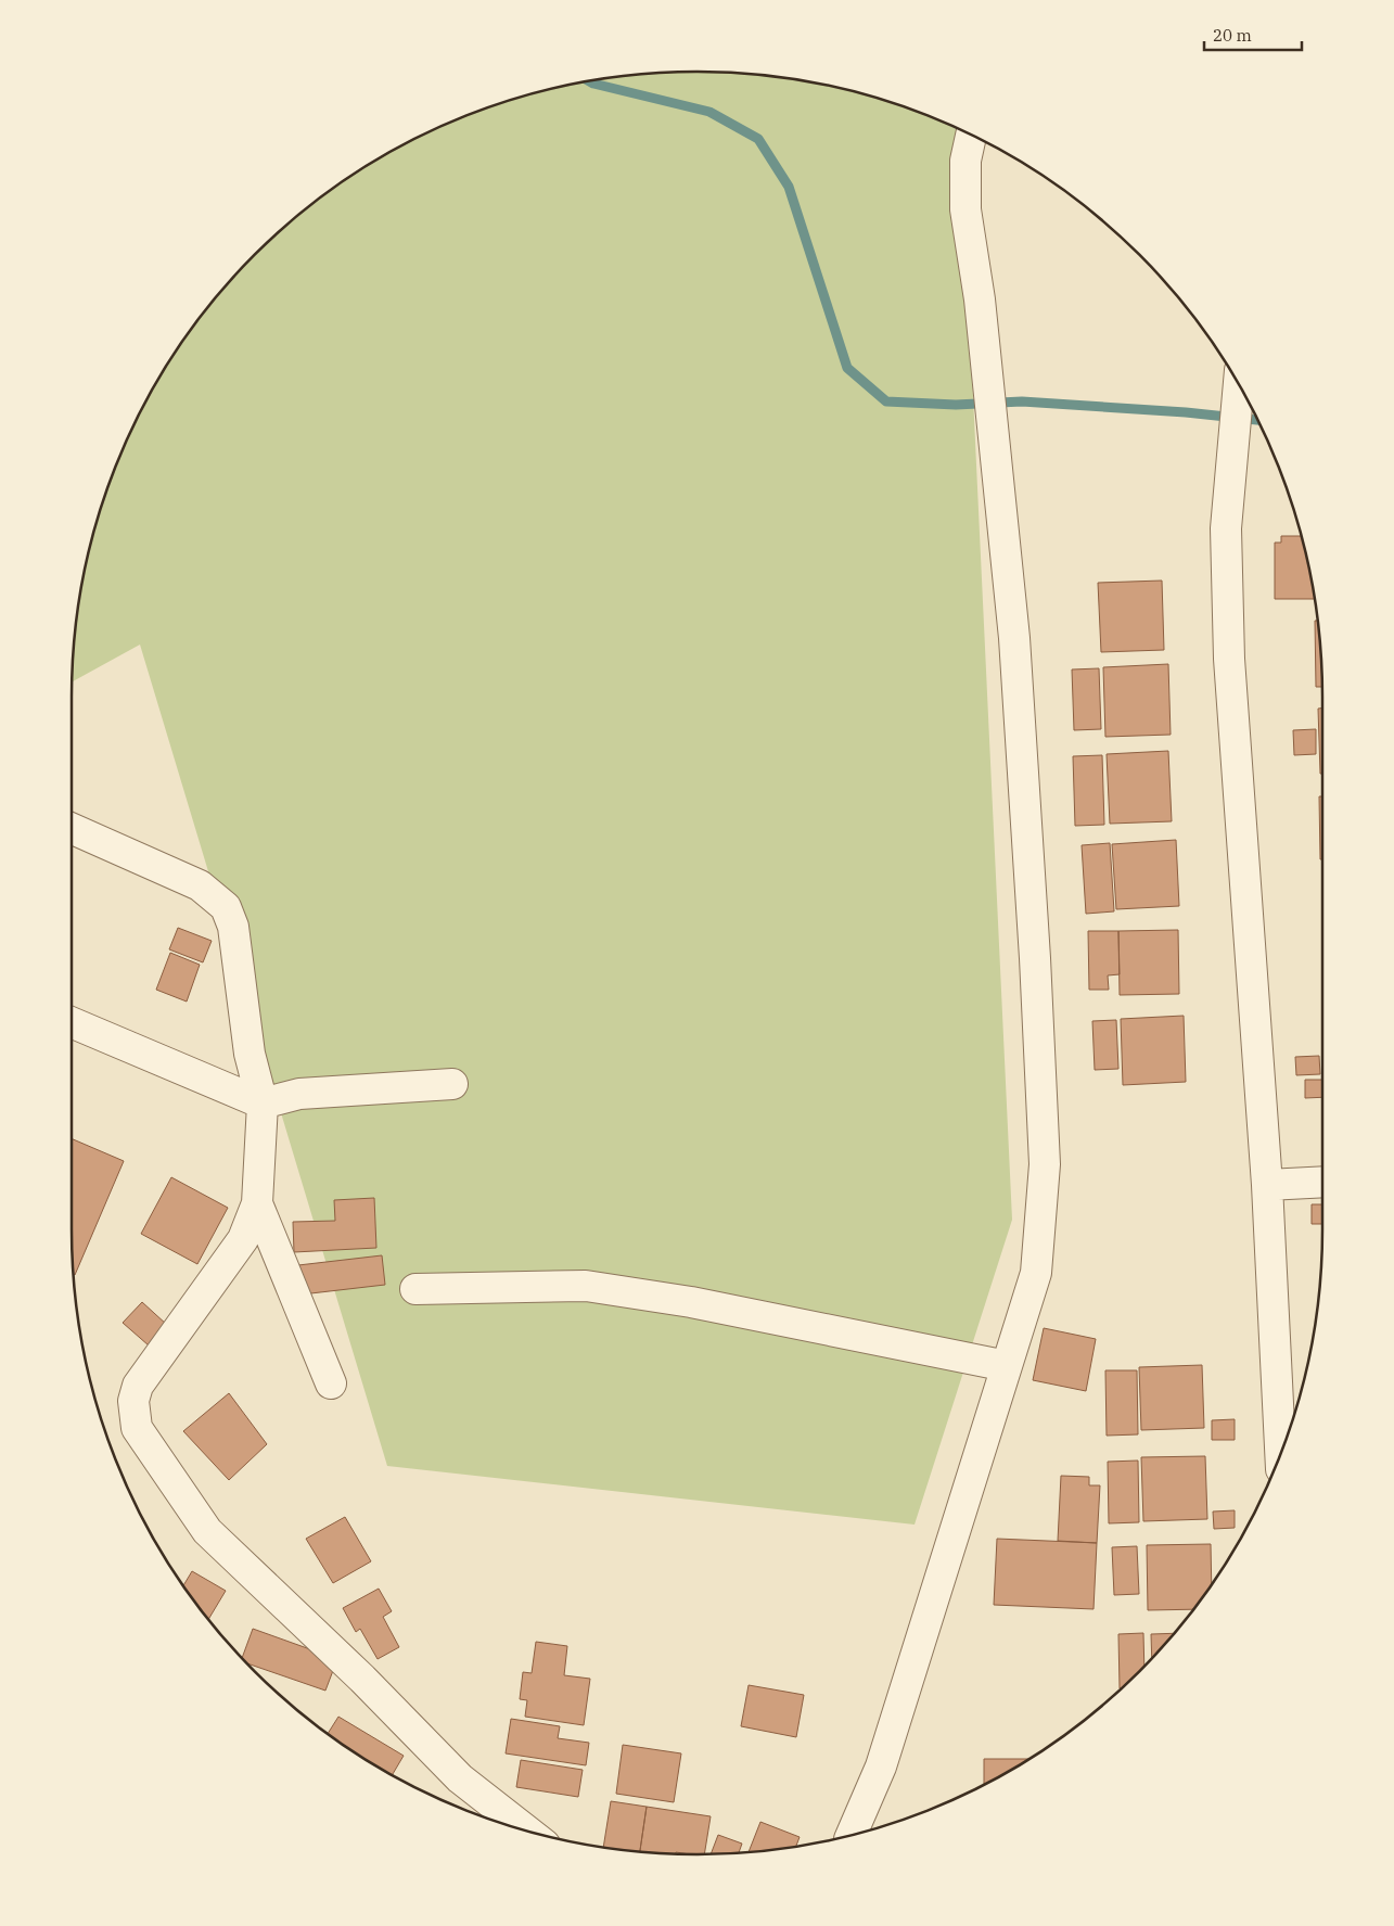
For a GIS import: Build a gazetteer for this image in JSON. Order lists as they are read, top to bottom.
{
  "scale_bar": "20 m"
}
